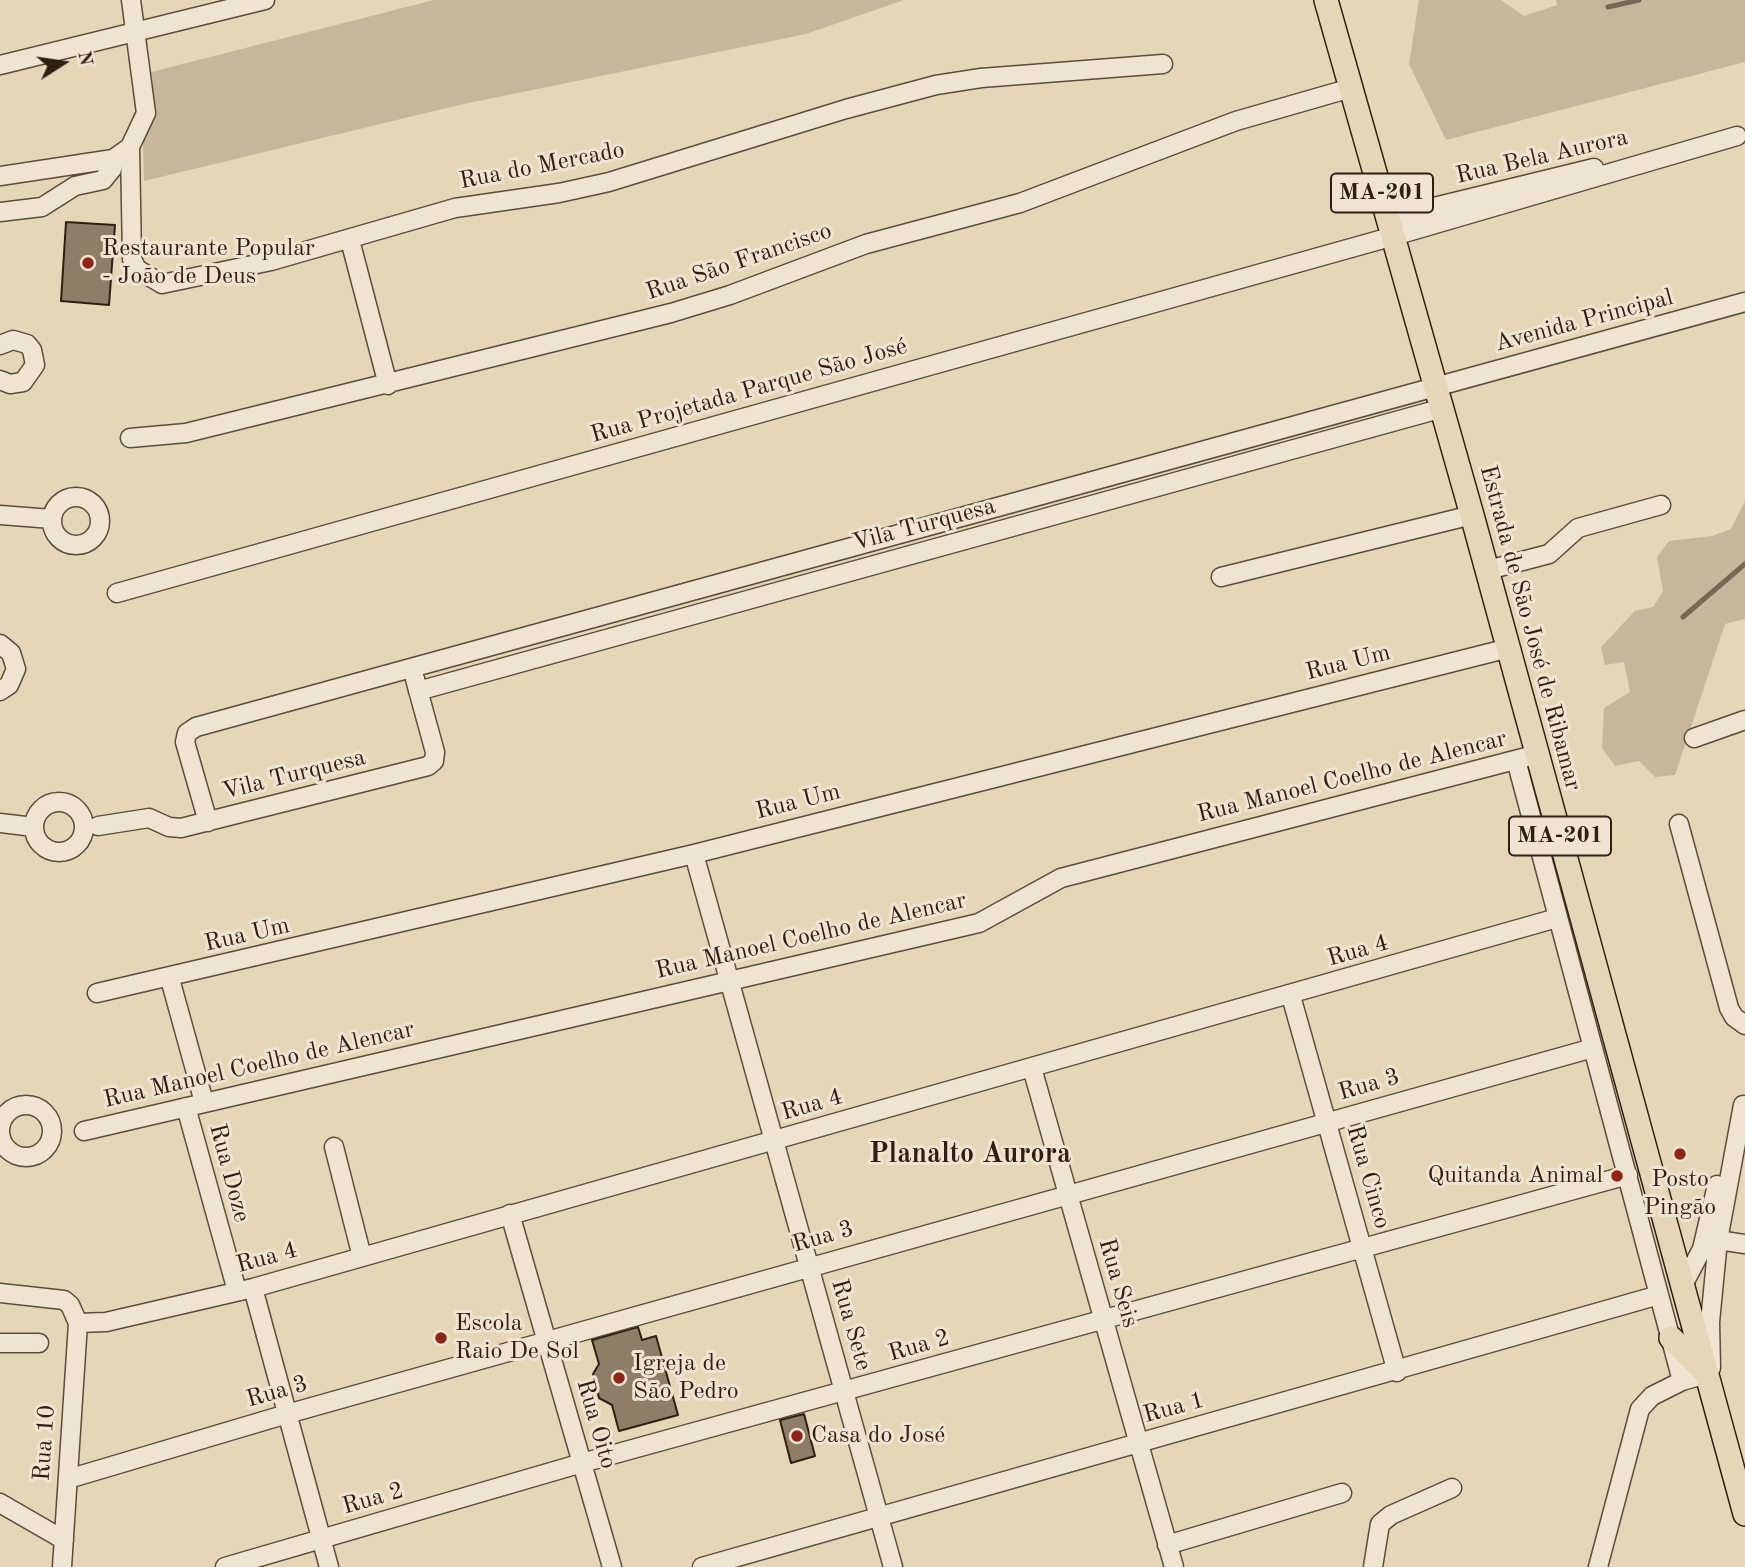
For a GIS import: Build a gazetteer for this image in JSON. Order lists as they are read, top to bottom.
{
  "streets": {
    "main road": ["MA-201", "Estrada de São José de Ribamar"],
    "street": [
      "Rua Bela Aurora",
      "Rua do Mercado",
      "Rua São Francisco",
      "Avenida Principal",
      "Rua Projetada Parque São José",
      "Vila Turquesa",
      "Rua Um",
      "Rua Manoel Coelho de Alencar",
      "Rua 4",
      "Rua 3",
      "Rua Doze",
      "Rua Cinco",
      "Rua Seis",
      "Rua Sete",
      "Rua 2",
      "Rua 1",
      "Rua Oito",
      "Rua 10"
    ]
  },
  "crossings": [
    ["Rua Bela Aurora", "Rua Projetada Parque São José"],
    ["Rua Bela Aurora", "Estrada de São José de Ribamar"],
    ["Rua São Francisco", "Estrada de São José de Ribamar"],
    ["Avenida Principal", "Vila Turquesa"],
    ["Avenida Principal", "Estrada de São José de Ribamar"],
    ["Rua Projetada Parque São José", "Estrada de São José de Ribamar"],
    ["Vila Turquesa", "Estrada de São José de Ribamar"],
    ["Estrada de São José de Ribamar", "Rua Um"],
    ["Estrada de São José de Ribamar", "Rua Manoel Coelho de Alencar"],
    ["Estrada de São José de Ribamar", "Rua 4"],
    ["Estrada de São José de Ribamar", "Rua 3"],
    ["Estrada de São José de Ribamar", "Rua 2"],
    ["Estrada de São José de Ribamar", "Rua 1"],
    ["Rua Um", "Rua Doze"],
    ["Rua Um", "Rua Sete"],
    ["Rua Manoel Coelho de Alencar", "Rua Doze"],
    ["Rua Manoel Coelho de Alencar", "Rua Sete"],
    ["Rua 4", "Rua Doze"],
    ["Rua 4", "Rua Cinco"],
    ["Rua 4", "Rua Seis"],
    ["Rua 4", "Rua Sete"],
    ["Rua 4", "Rua Oito"],
    ["Rua 4", "Rua 10"],
    ["Rua 3", "Rua Doze"],
    ["Rua 3", "Rua Cinco"],
    ["Rua 3", "Rua Seis"],
    ["Rua 3", "Rua Sete"],
    ["Rua 3", "Rua Oito"],
    ["Rua 3", "Rua 10"],
    ["Rua Doze", "Rua 2"],
    ["Rua Cinco", "Rua 2"],
    ["Rua Cinco", "Rua 1"],
    ["Rua Seis", "Rua 2"],
    ["Rua Seis", "Rua 1"],
    ["Rua Sete", "Rua 2"],
    ["Rua Sete", "Rua 1"],
    ["Rua 2", "Rua Oito"]
  ],
  "districts": ["Planalto Aurora"],
  "places": [
    "Restaurante Popular - João de Deus",
    "Posto Pingão",
    "Quitanda Animal",
    "Escola Raio De Sol",
    "Igreja de São Pedro",
    "Casa do José"
  ],
  "north": "right"
}
